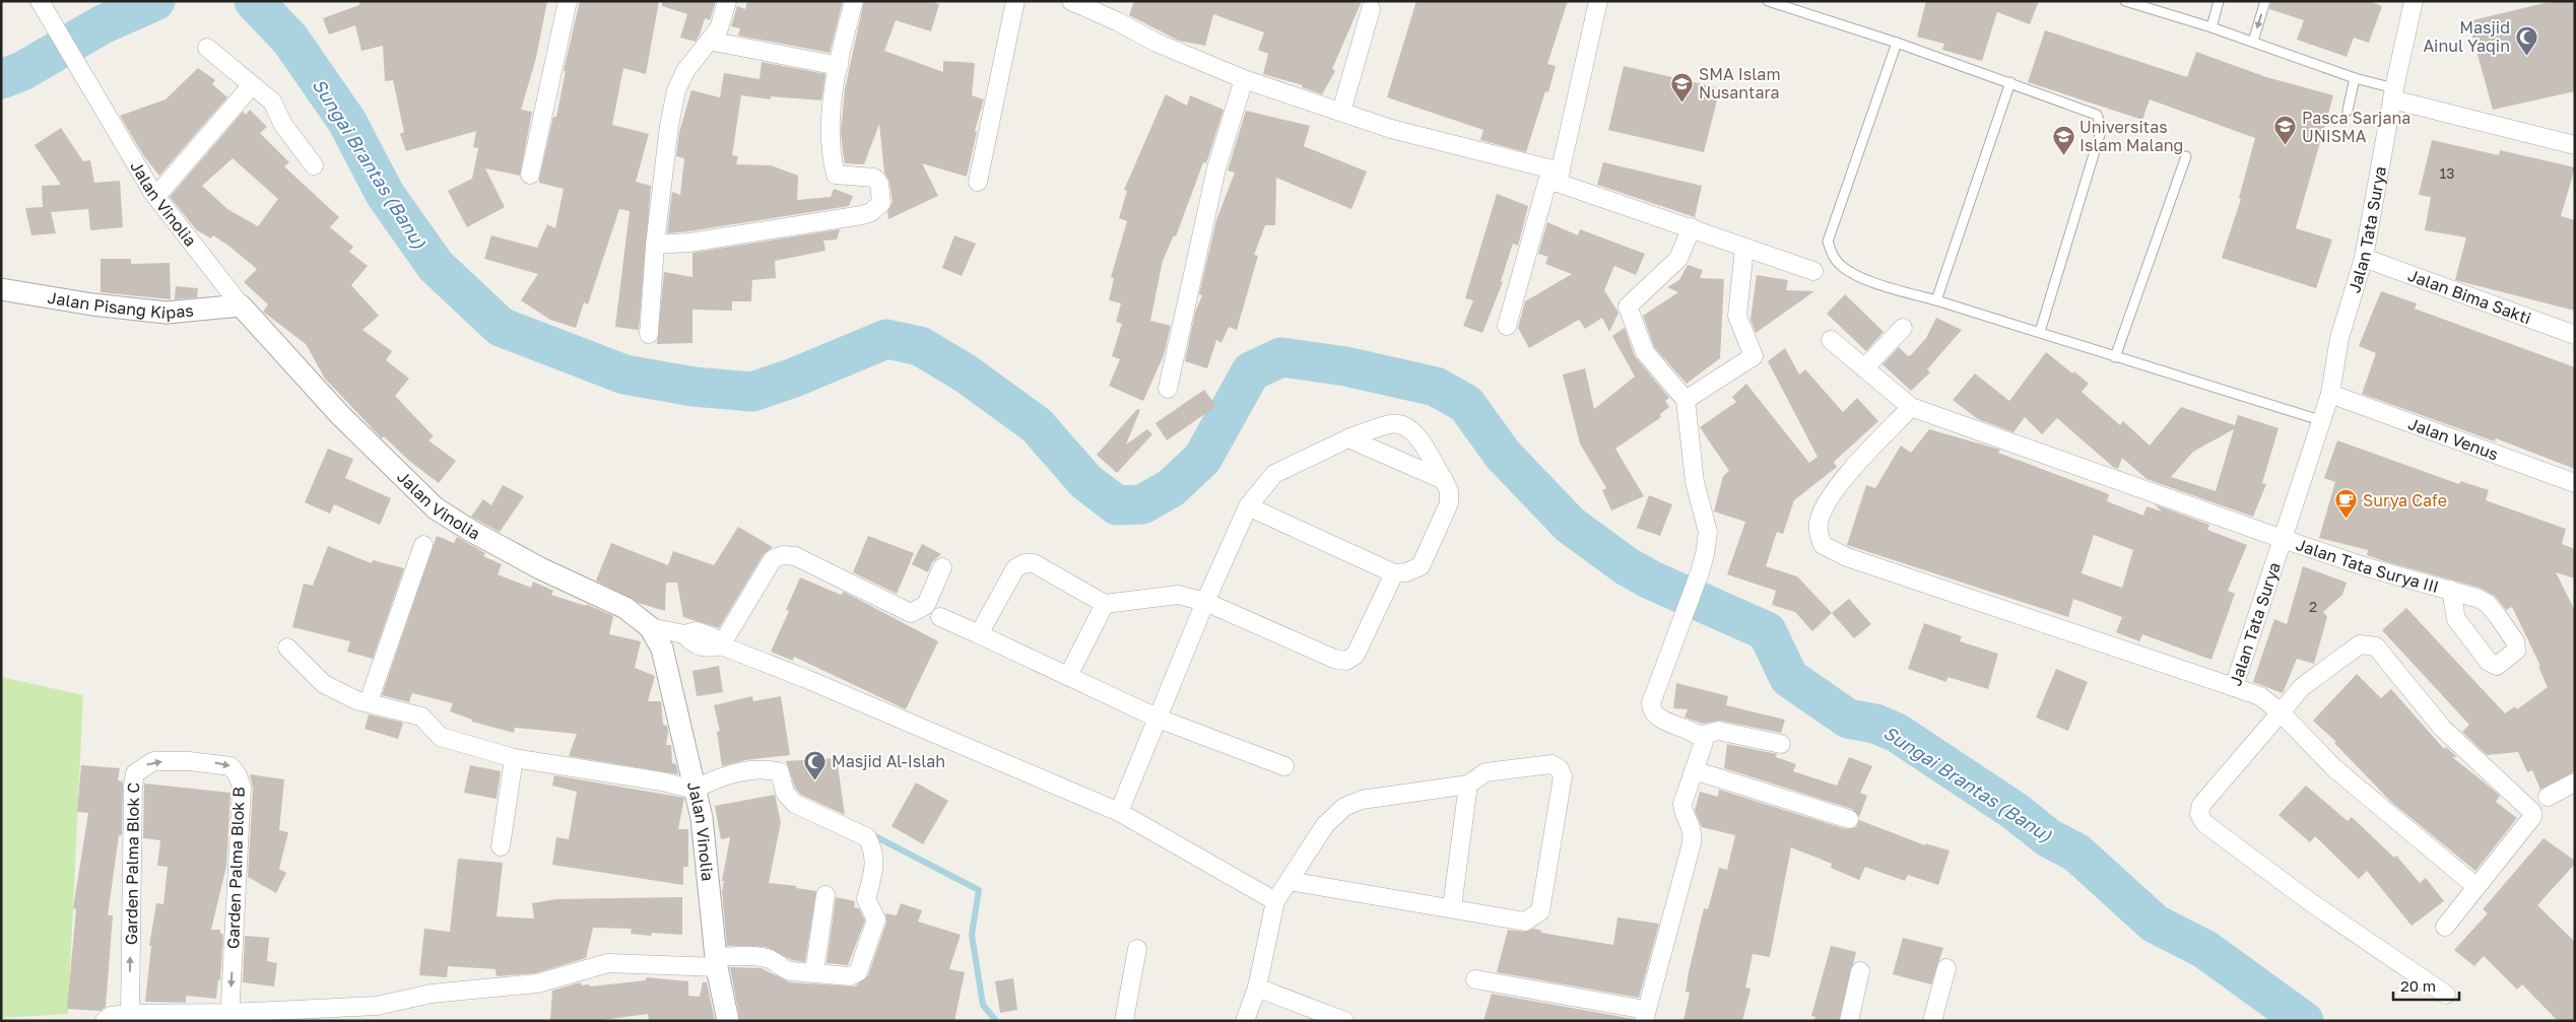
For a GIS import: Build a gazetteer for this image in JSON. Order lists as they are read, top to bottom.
{
  "streets": {
    "street": [
      "Jalan Vinolia",
      "Jalan Tata Surya",
      "Jalan Bima Sakti",
      "Jalan Pisang Kipas",
      "Jalan Venus",
      "Jalan Tata Surya III",
      "Garden Palma Blok C",
      "Garden Palma Blok B"
    ]
  },
  "crossings": [
    ["Jalan Vinolia", "Jalan Pisang Kipas"],
    ["Jalan Tata Surya", "Jalan Bima Sakti"],
    ["Jalan Tata Surya", "Jalan Venus"],
    ["Jalan Tata Surya", "Jalan Tata Surya III"],
    ["Garden Palma Blok C", "Garden Palma Blok B"]
  ],
  "one_way": ["Garden Palma Blok C", "Garden Palma Blok B"],
  "water": ["Sungai Brantas (Banu)"],
  "places": {
    "mosque": ["Masjid Ainul Yaqin", "Masjid Al-Islah"],
    "school or university": ["SMA Islam Nusantara", "Pasca Sarjana UNISMA", "Universitas Islam Malang"],
    "cafe": ["Surya Cafe"]
  },
  "house_numbers": ["13", "2"],
  "scale_bar": "20 m"
}
